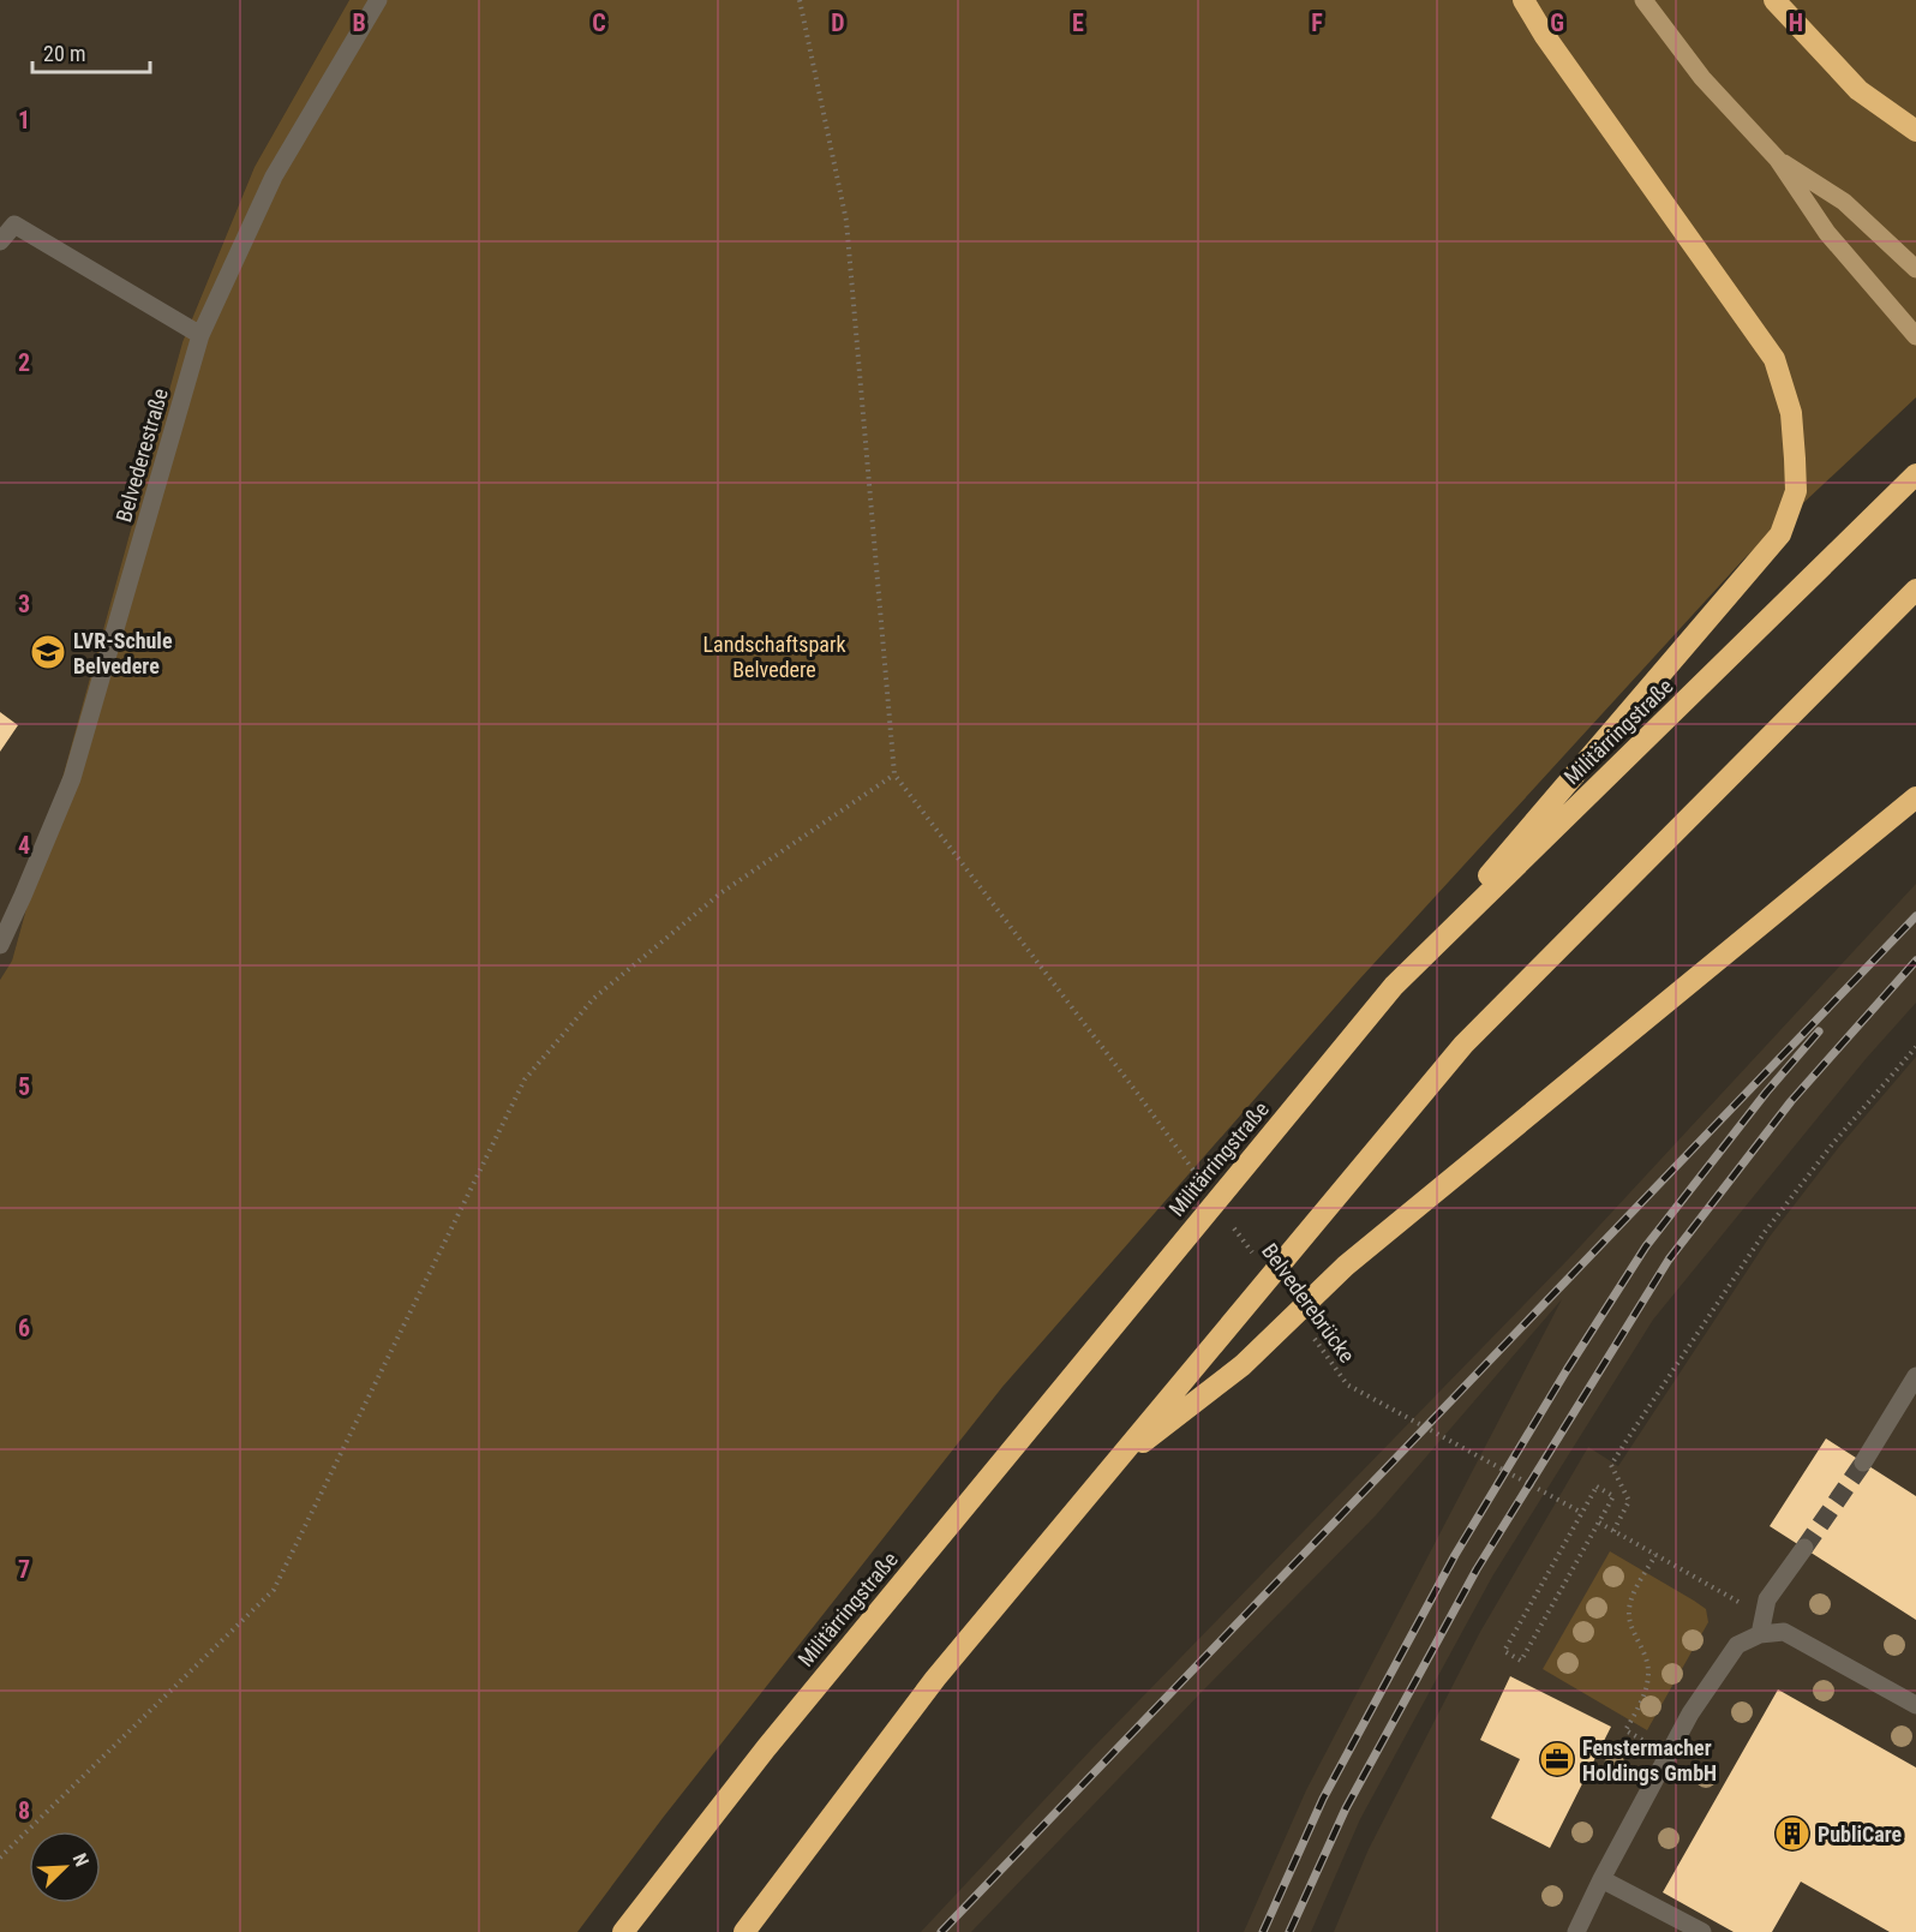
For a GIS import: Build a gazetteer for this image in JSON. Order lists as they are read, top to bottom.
{
  "streets": {
    "highway": ["Militärringstraße"],
    "street": ["Belvederestraße"],
    "path": ["Belvederebrücke"]
  },
  "parks": ["Landschaftspark Belvedere"],
  "places": {
    "school or university": ["LVR-Schule Belvedere"],
    "office": ["Fenstermacher Holdings GmbH"],
    "building": ["PubliCare"]
  },
  "scale_bar": "20 m",
  "north": "top right",
  "grid": {
    "columns": [
      "B",
      "C",
      "D",
      "E",
      "F",
      "G",
      "H"
    ],
    "rows": [
      "1",
      "2",
      "3",
      "4",
      "5",
      "6",
      "7",
      "8"
    ]
  }
}
